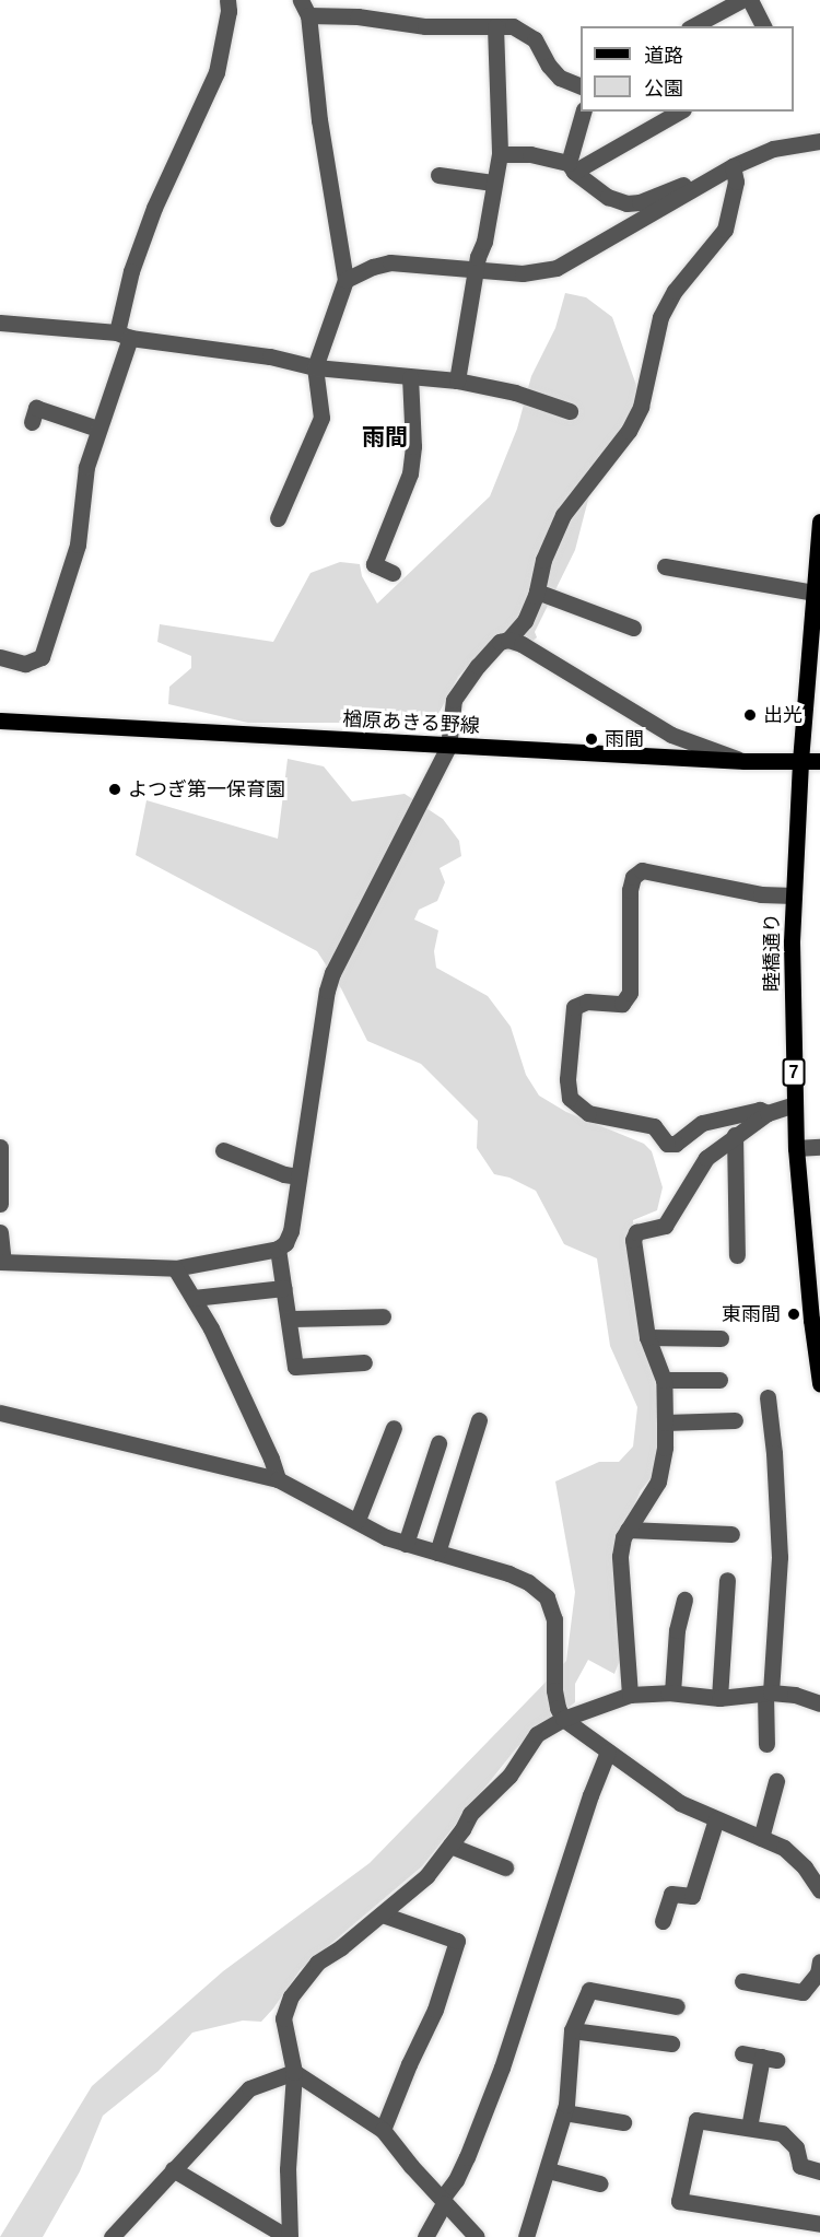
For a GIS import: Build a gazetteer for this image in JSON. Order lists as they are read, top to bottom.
{
  "streets": {
    "main road": ["楢原あきる野線", "睦橋通り", "7"]
  },
  "crossings": [
    ["楢原あきる野線", "睦橋通り"]
  ],
  "districts": ["雨間"],
  "places": [
    "出光",
    "雨間",
    "よつぎ第一保育園",
    "東雨間"
  ],
  "legend": ["道路", "公園"]
}
